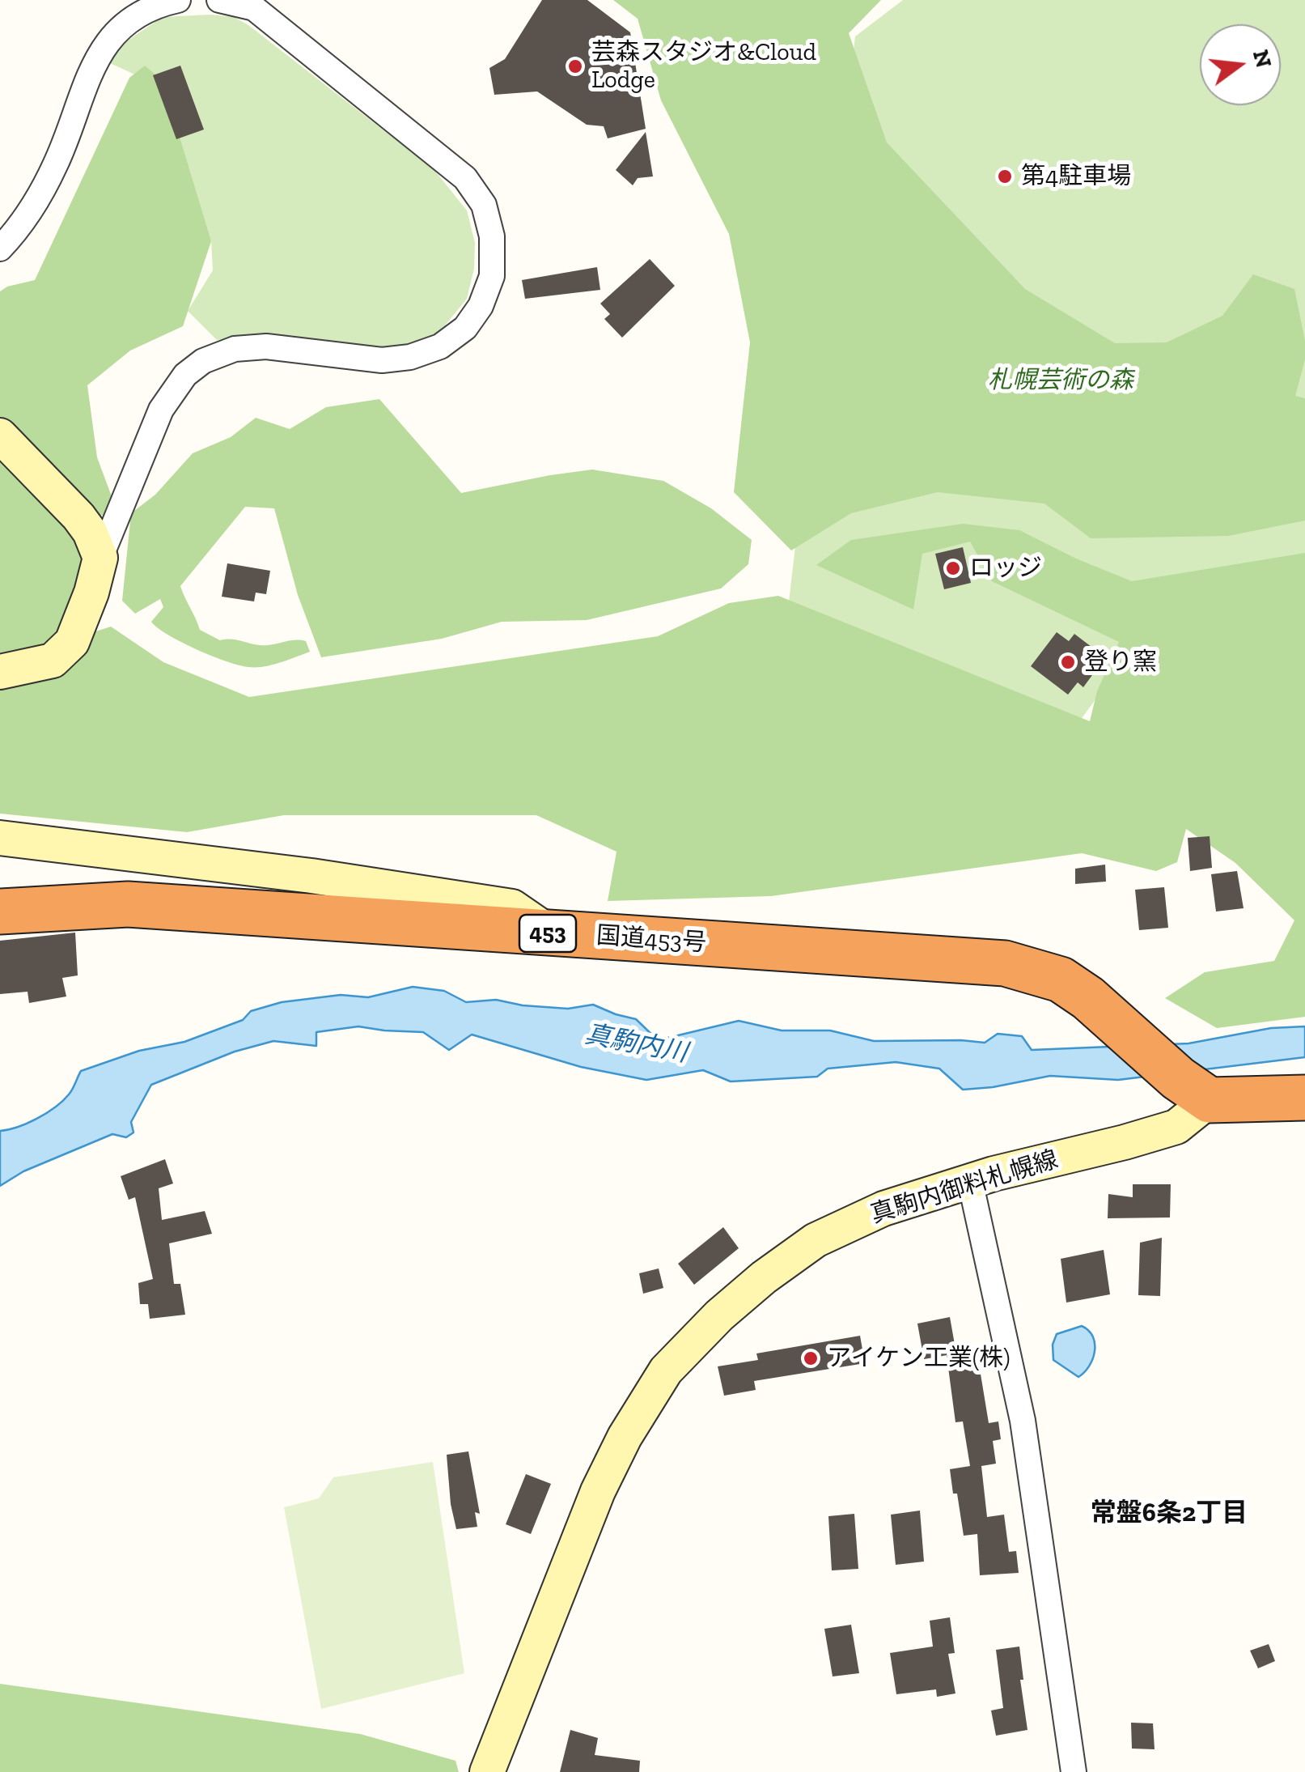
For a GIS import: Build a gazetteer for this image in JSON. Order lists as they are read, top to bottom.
{
  "streets": {
    "highway": ["453", "国道453号"],
    "main road": ["真駒内御料札幌線"]
  },
  "crossings": [
    ["国道453号", "真駒内御料札幌線"]
  ],
  "districts": ["常盤6条2丁目"],
  "water": ["真駒内川"],
  "parks": ["札幌芸術の森"],
  "places": [
    "芸森スタジオ&Cloud Lodge",
    "第4駐車場",
    "ロッジ",
    "登り窯",
    "アイケン工業(株)"
  ],
  "north": "right"
}
